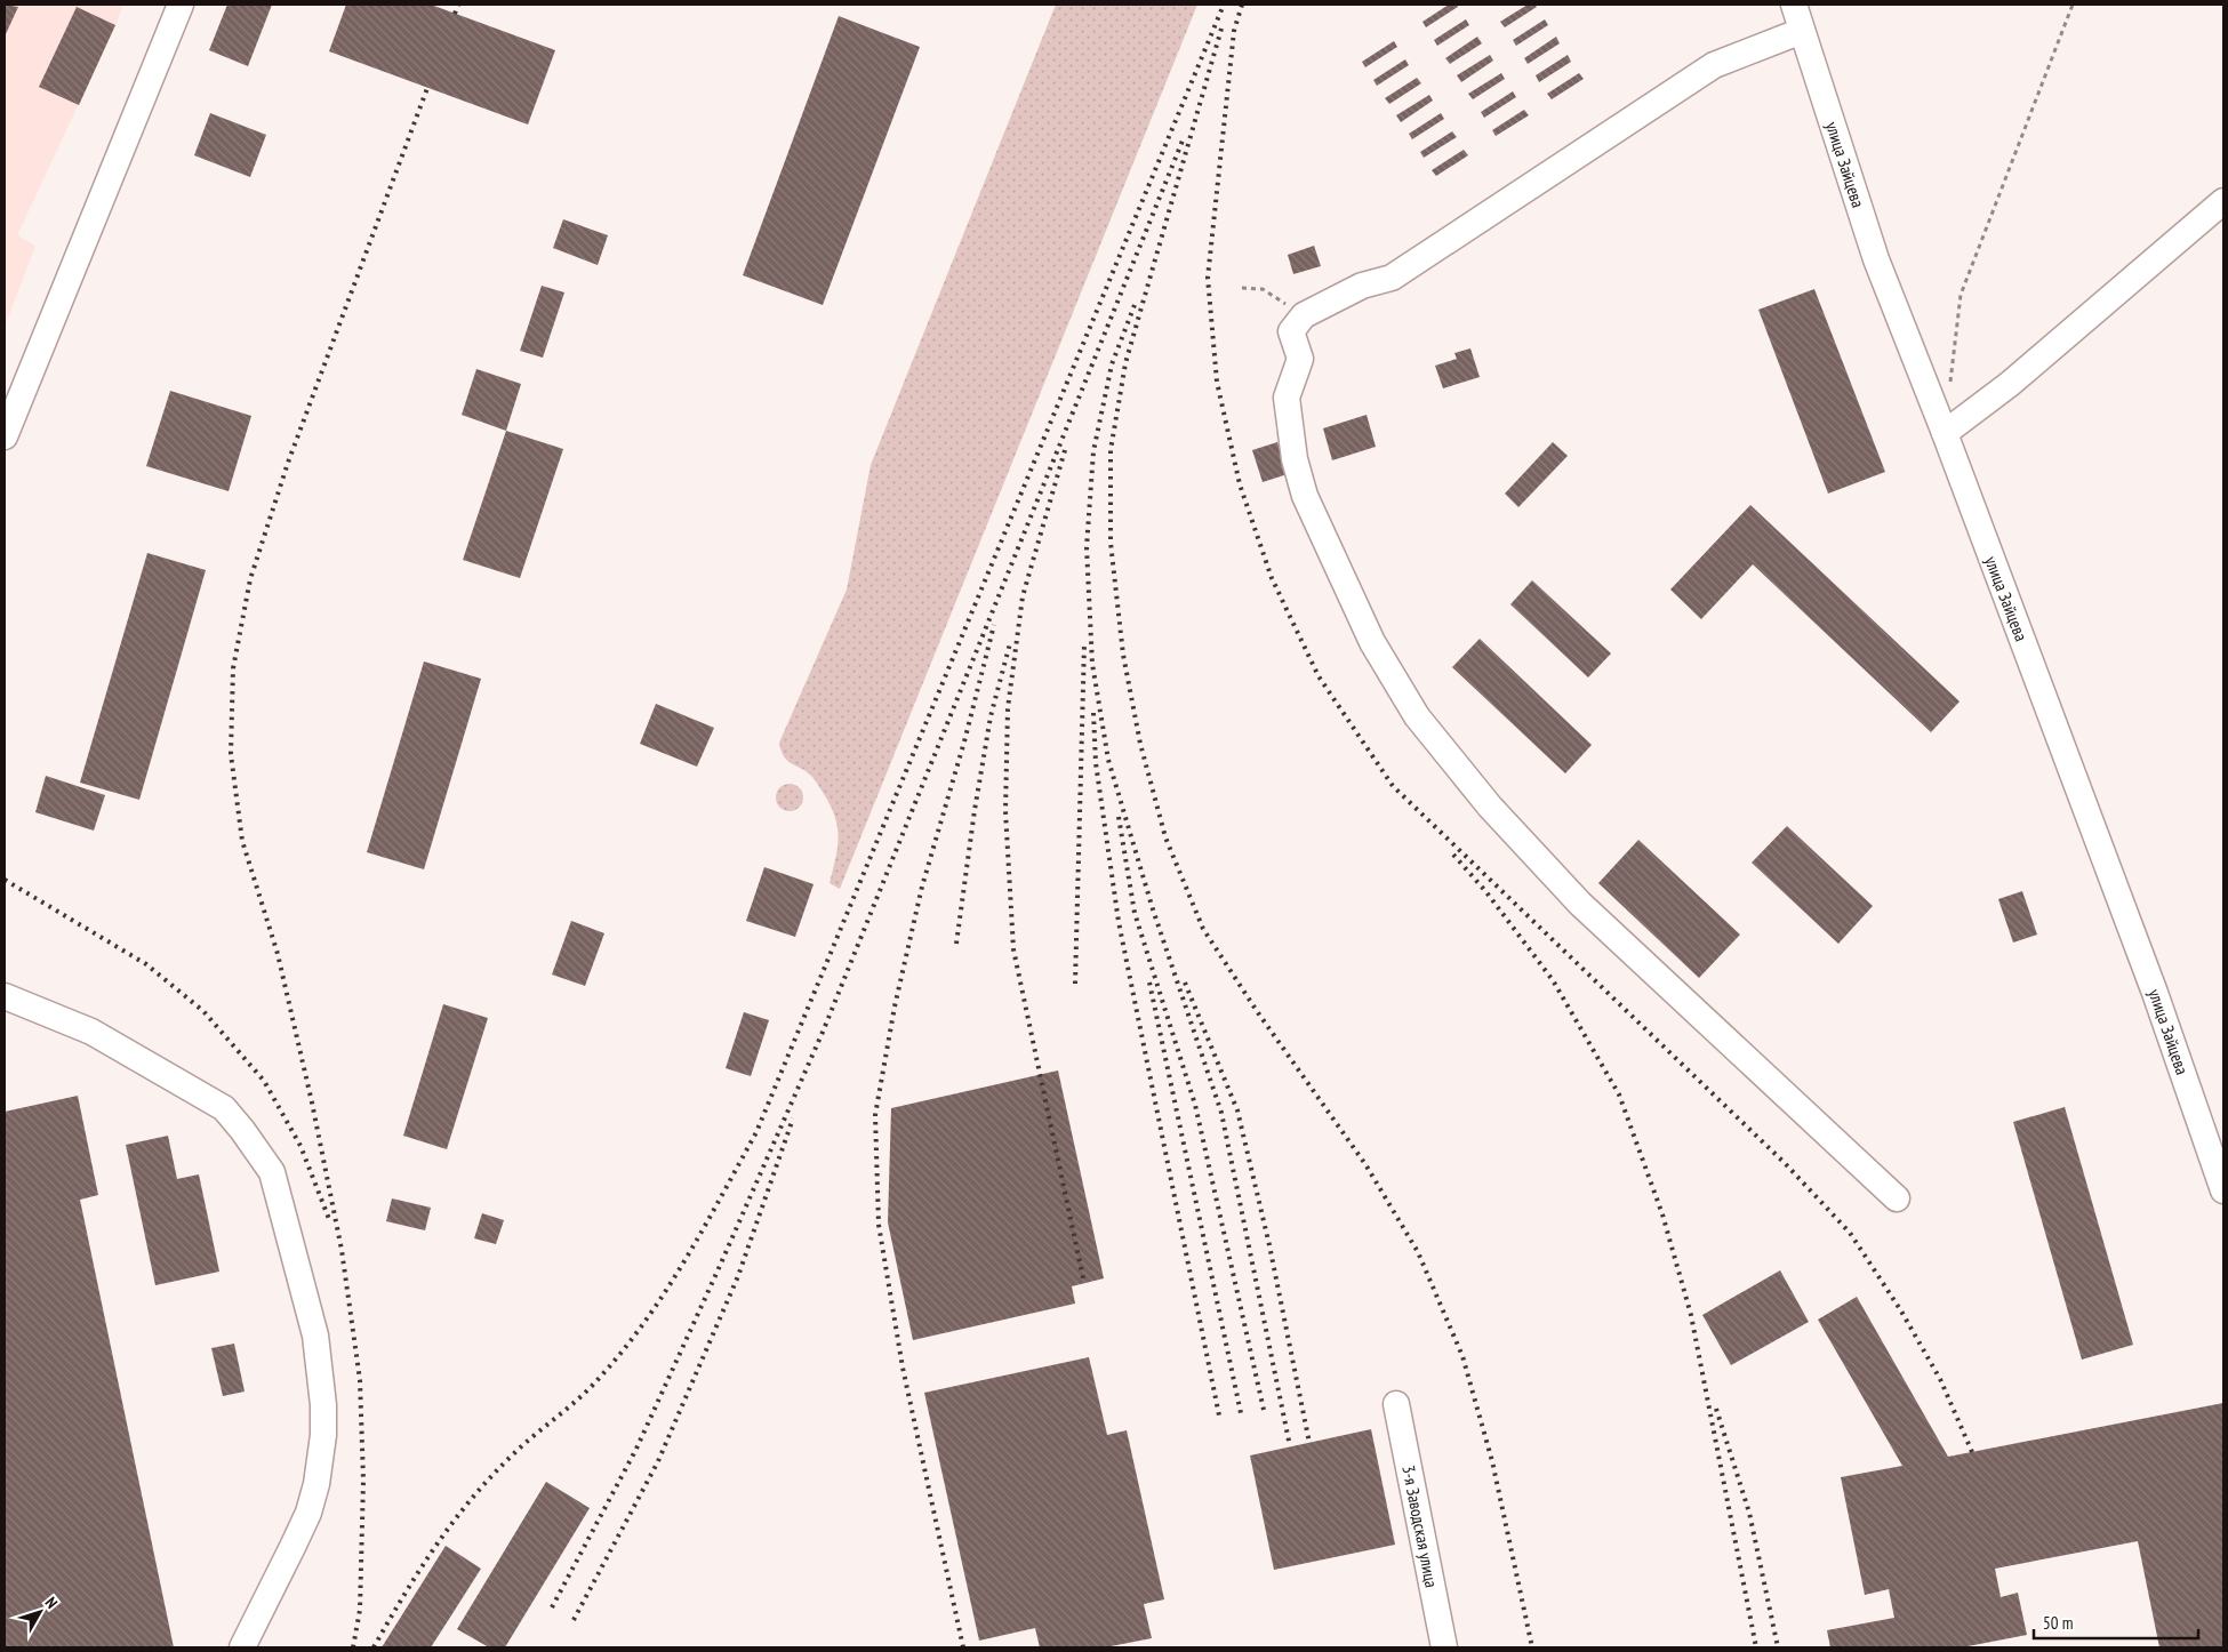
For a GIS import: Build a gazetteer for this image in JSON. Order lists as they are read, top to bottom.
{
  "streets": {
    "street": ["улица Зайцева", "3-я Заводская улица"]
  },
  "scale_bar": "50 m",
  "north": "top right"
}
